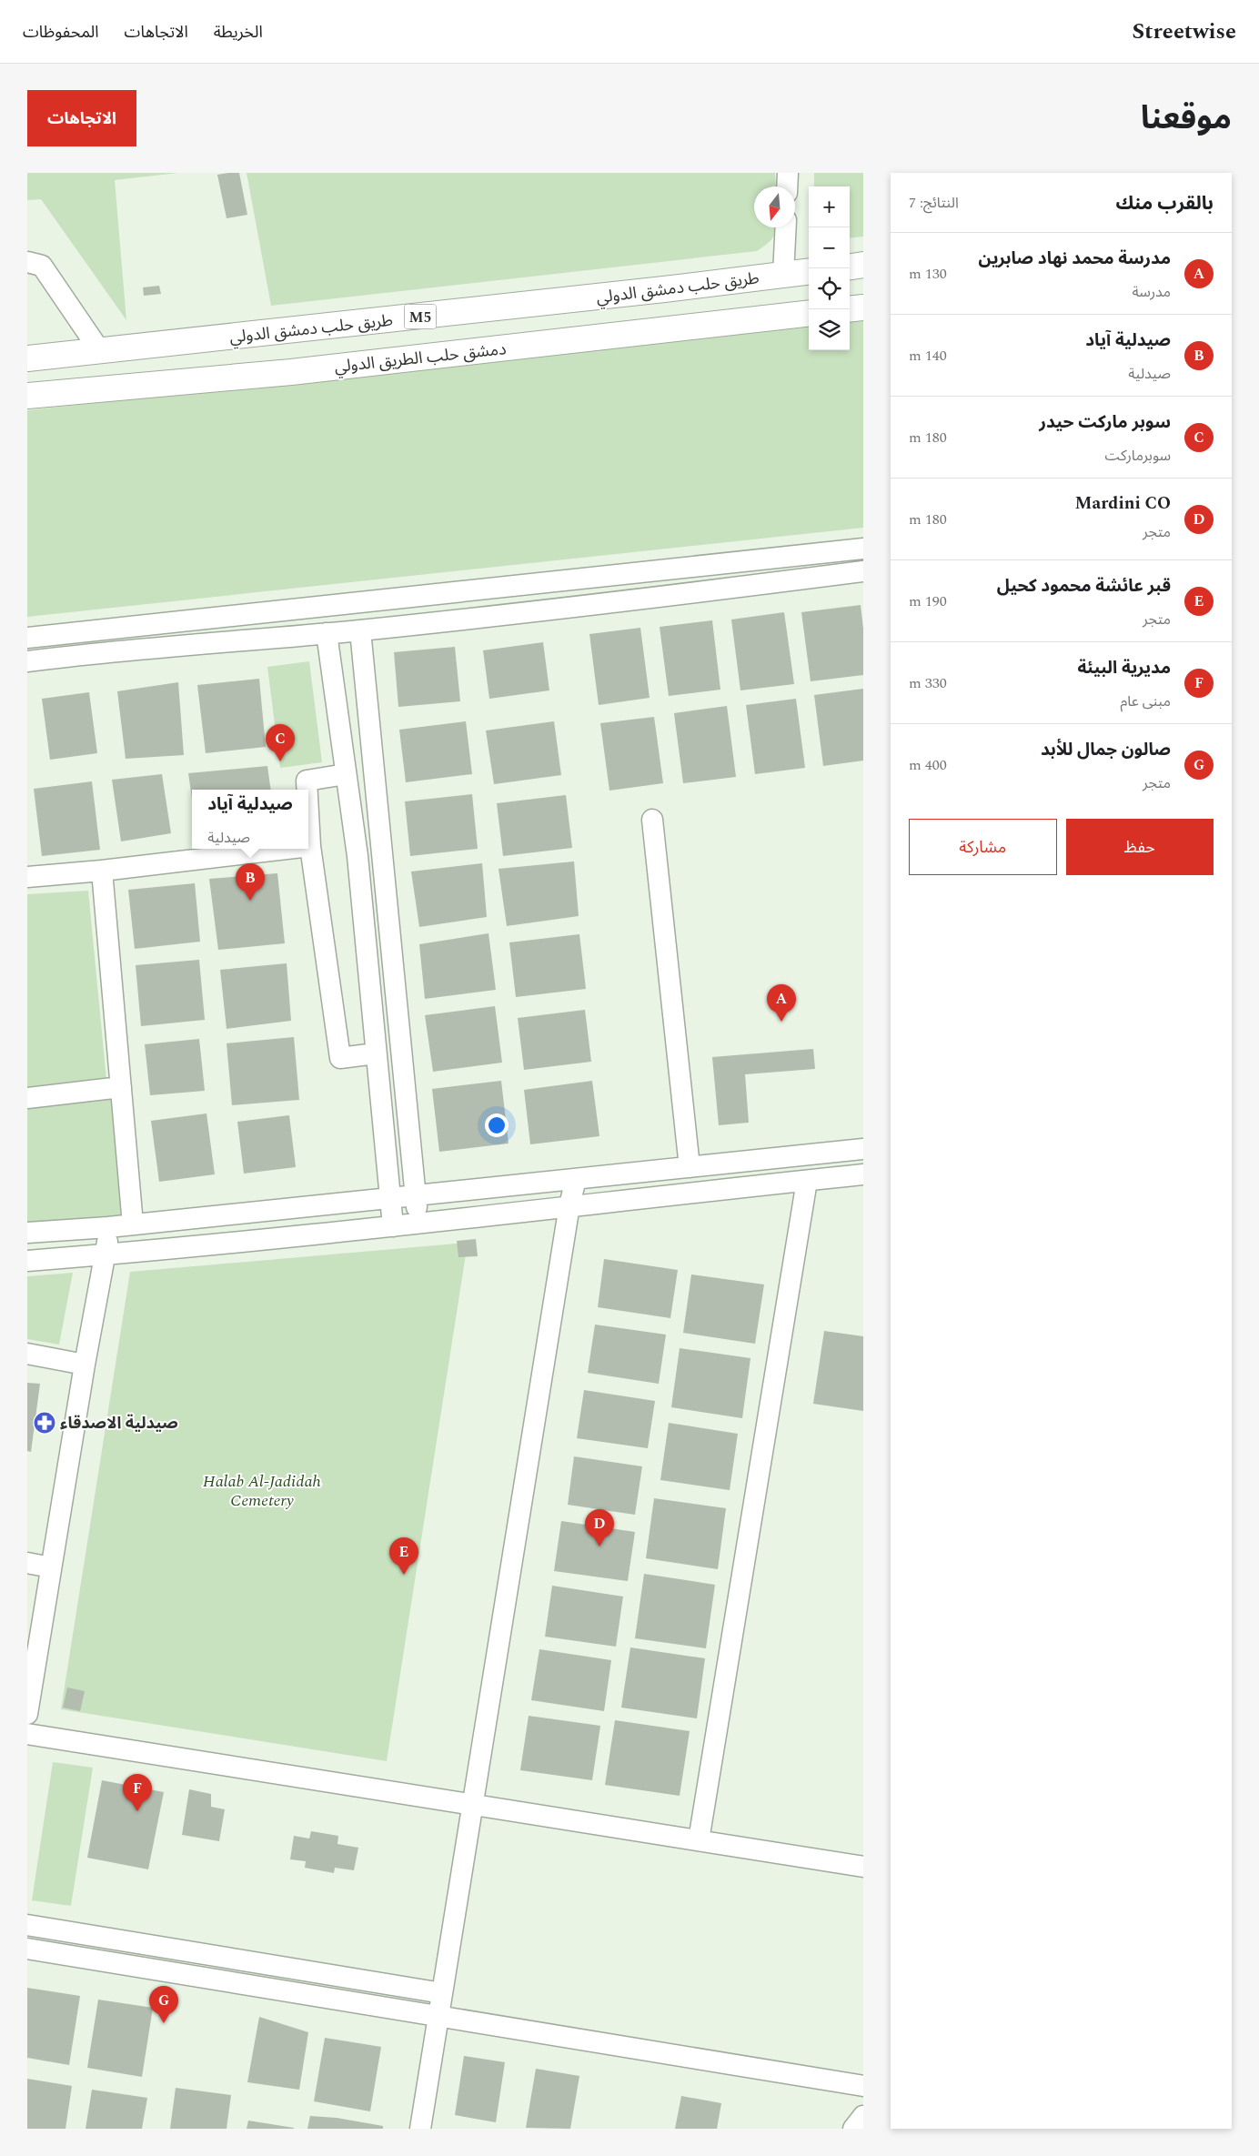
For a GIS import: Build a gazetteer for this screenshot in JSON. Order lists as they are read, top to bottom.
{
  "streets": {
    "highway": ["طريق حلب دمشق الدولي", "M5", "دمشق حلب الطريق الدولي"]
  },
  "parks": ["Halab Al-Jadidah Cemetery"],
  "places": {
    "pharmacy": ["صيدلية الاصدقاء"]
  },
  "north": "bottom",
  "page": {
    "header": "Streetwise",
    "nav": ["الخريطة", "الاتجاهات", "المحفوظات"],
    "title": "موقعنا",
    "buttons": [
      "الاتجاهات",
      ["حفظ", "مشاركة"]
    ],
    "heading": ["بالقرب منك", "النتائج: 7"],
    "map_buttons": ["+", "−"],
    "list": [
      {
        "mark": "A",
        "name": "مدرسة محمد نهاد صابرين",
        "note": "مدرسة",
        "value": "130 m"
      },
      {
        "mark": "B",
        "name": "صيدلية آياد",
        "note": "صيدلية",
        "value": "140 m"
      },
      {
        "mark": "C",
        "name": "سوبر ماركت حيدر",
        "note": "سوبرماركت",
        "value": "180 m"
      },
      {
        "mark": "D",
        "name": "Mardini CO",
        "note": "متجر",
        "value": "180 m"
      },
      {
        "mark": "E",
        "name": "قبر عائشة محمود كحيل",
        "note": "متجر",
        "value": "190 m"
      },
      {
        "mark": "F",
        "name": "مديرية البيئة",
        "note": "مبنى عام",
        "value": "330 m"
      },
      {
        "mark": "G",
        "name": "صالون جمال للأبد",
        "note": "متجر",
        "value": "400 m"
      }
    ],
    "pins": [
      "C",
      "B",
      "A",
      "D",
      "E",
      "F",
      "G"
    ],
    "popup": ["صيدلية آياد", "صيدلية"]
  }
}
